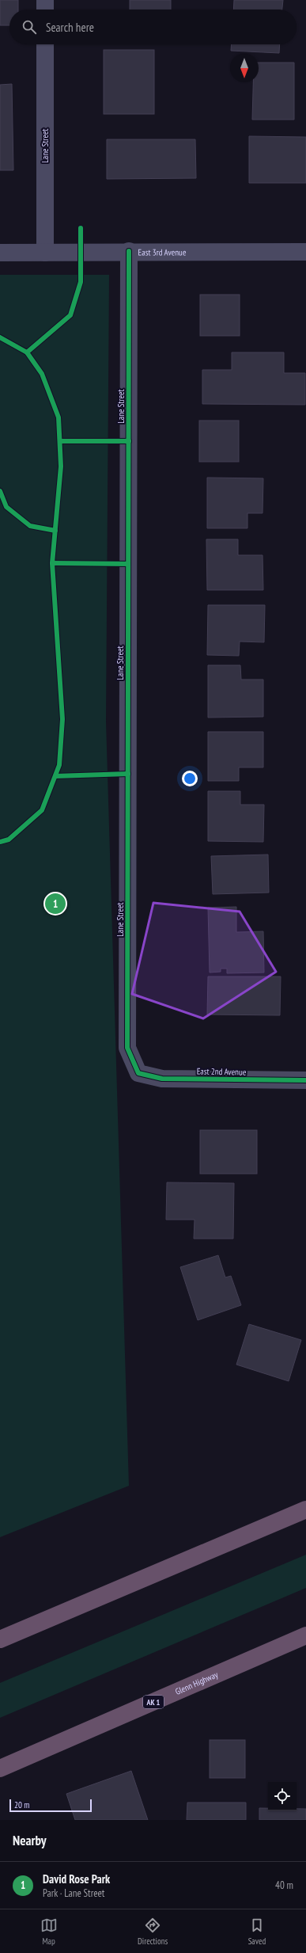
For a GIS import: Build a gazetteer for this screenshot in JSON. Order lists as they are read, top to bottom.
{
  "streets": {
    "highway": ["Glenn Highway", "AK 1"],
    "street": ["Lane Street", "East 3rd Avenue", "East 2nd Avenue"]
  },
  "crossings": [
    ["Lane Street", "East 3rd Avenue"],
    ["Lane Street", "East 2nd Avenue"]
  ],
  "scale_bar": "20 m",
  "north": "bottom",
  "page": {
    "search": "Search here",
    "pins": "1",
    "scale": "20 m",
    "heading": "Nearby",
    "list": [
      {
        "mark": "1",
        "name": "David Rose Park",
        "note": "Park · Lane Street",
        "value": "40 m"
      }
    ],
    "nav": ["Map", "Directions", "Saved"]
  }
}
